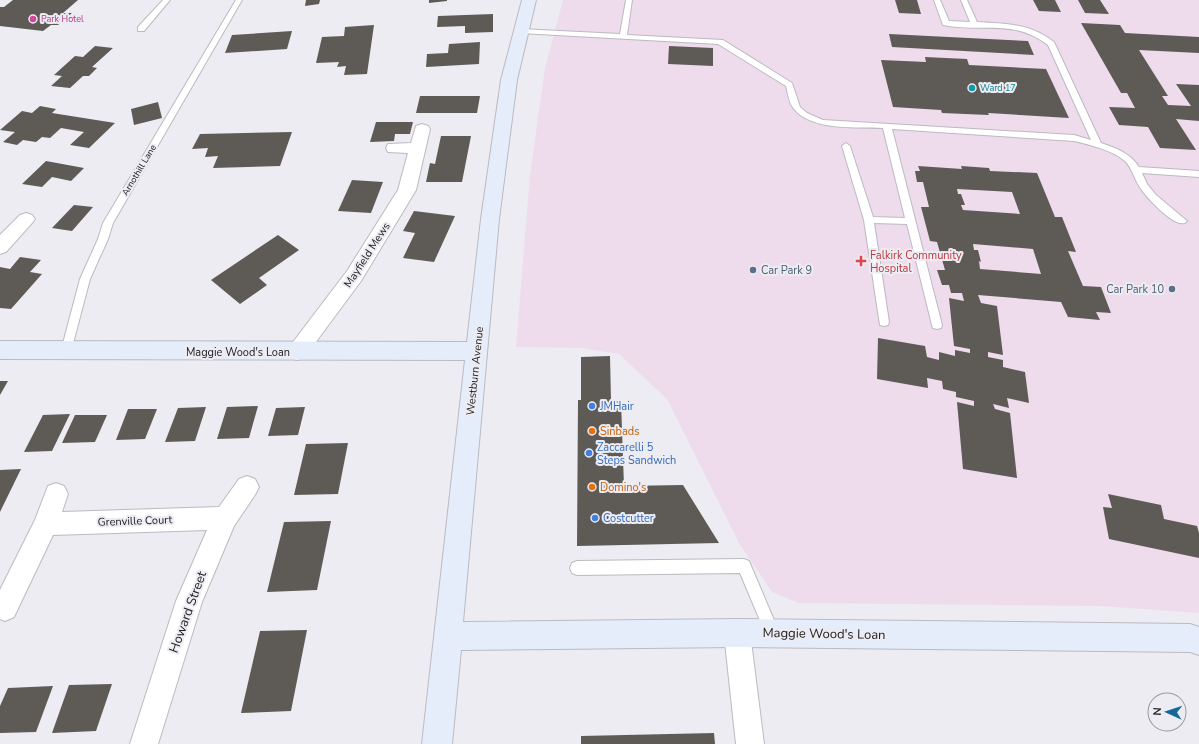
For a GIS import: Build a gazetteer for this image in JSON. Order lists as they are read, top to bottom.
{
  "streets": {
    "street": [
      "Mayfield Mews",
      "Maggie Wood's Loan",
      "Westburn Avenue",
      "Grenville Court",
      "Howard Street"
    ],
    "lane": ["Arnothill Lane"]
  },
  "crossings": [
    ["Arnothill Lane", "Maggie Wood's Loan"],
    ["Mayfield Mews", "Maggie Wood's Loan"],
    ["Maggie Wood's Loan", "Westburn Avenue"],
    ["Grenville Court", "Howard Street"]
  ],
  "places": {
    "other": [
      "Park Hotel",
      "Ward 17",
      "Car Park 9",
      "Car Park 10",
      "JMHair",
      "Sinbads",
      "Zaccarelli 5 Steps Sandwich",
      "Domino's",
      "Costcutter"
    ],
    "health": ["Falkirk Community Hospital"]
  },
  "north": "left"
}
